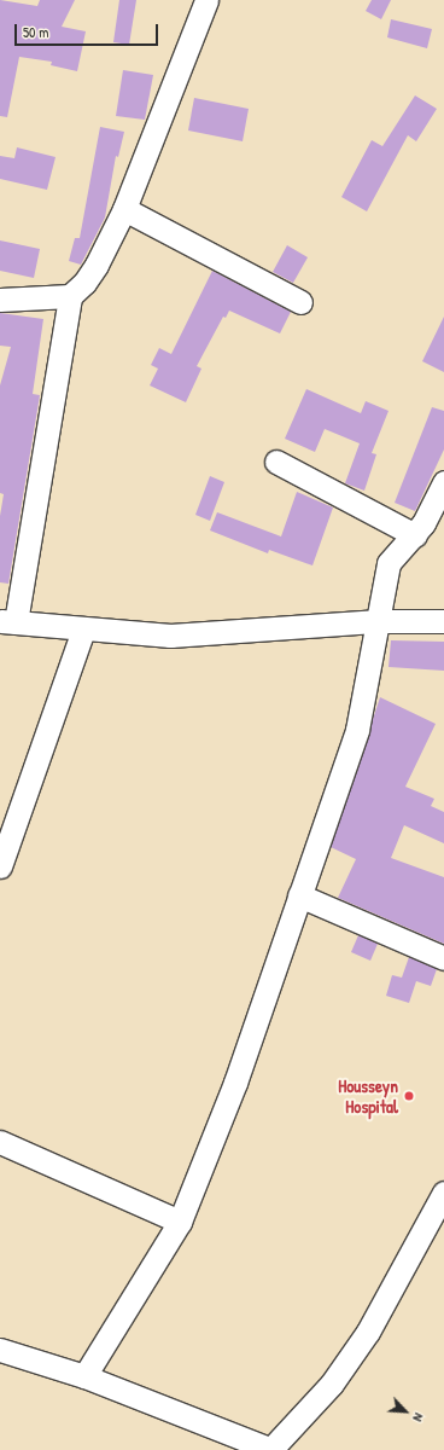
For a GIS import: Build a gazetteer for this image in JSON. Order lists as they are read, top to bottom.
{
  "places": ["Housseyn Hospital"],
  "scale_bar": "50 m",
  "north": "bottom right"
}
